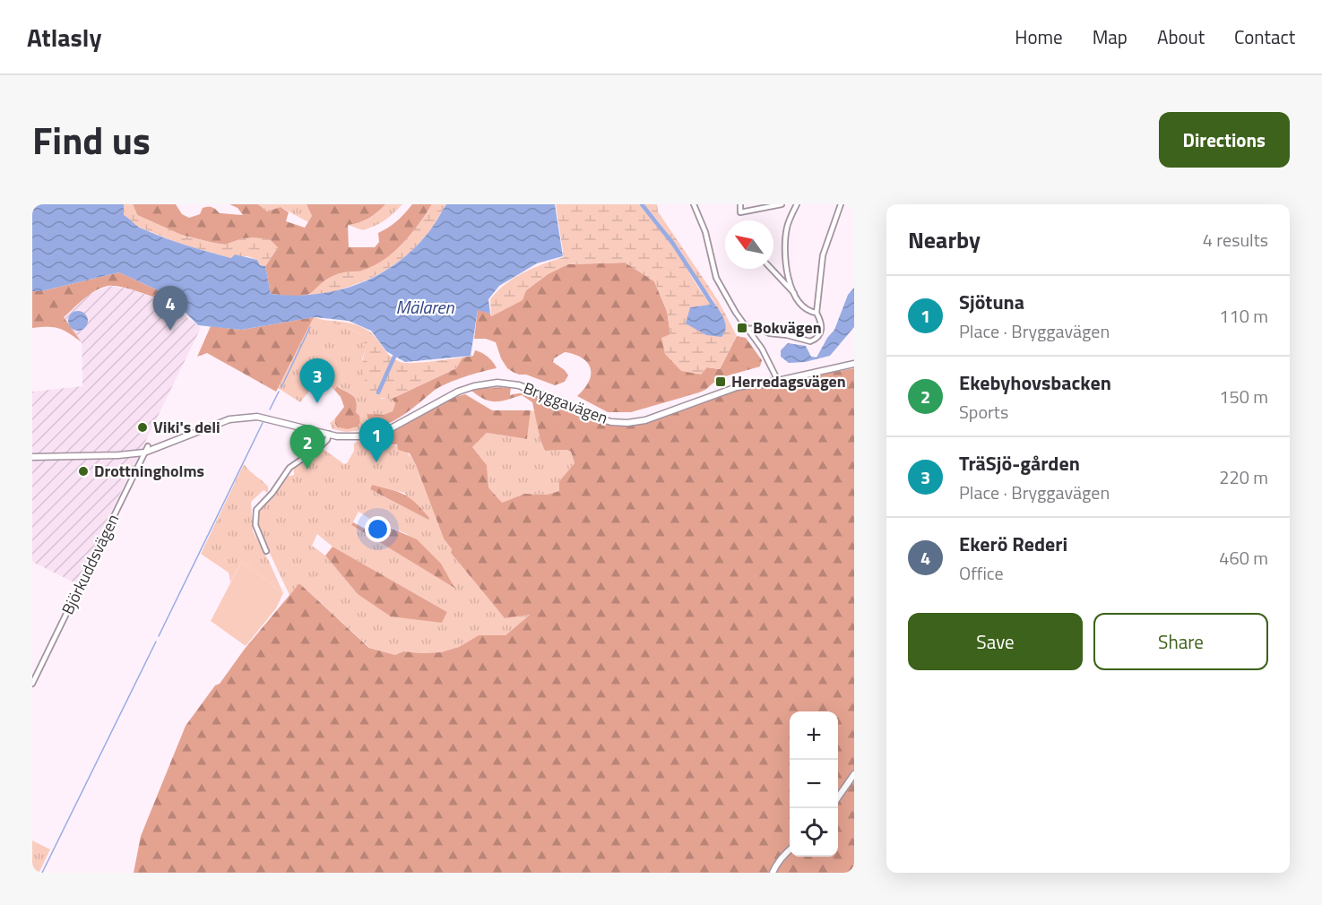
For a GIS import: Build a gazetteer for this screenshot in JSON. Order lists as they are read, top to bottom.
{
  "streets": {
    "main road": ["Bryggavägen"],
    "street": ["Björkuddsvägen"]
  },
  "crossings": [
    ["Bryggavägen", "Björkuddsvägen"]
  ],
  "water": ["Mälaren"],
  "places": {
    "transit": ["Bokvägen", "Herredagsvägen"],
    "other": ["Viki's deli", "Drottningholms"]
  },
  "north": "top left",
  "page": {
    "header": "Atlasly",
    "nav": [
      "Home",
      "Map",
      "About",
      "Contact"
    ],
    "title": "Find us",
    "buttons": [
      "Directions",
      ["Save", "Share"]
    ],
    "heading": ["Nearby", "4 results"],
    "list": [
      {
        "mark": "1",
        "name": "Sjötuna",
        "note": "Place · Bryggavägen",
        "value": "110 m"
      },
      {
        "mark": "2",
        "name": "Ekebyhovsbacken",
        "note": "Sports",
        "value": "150 m"
      },
      {
        "mark": "3",
        "name": "TräSjö-gården",
        "note": "Place · Bryggavägen",
        "value": "220 m"
      },
      {
        "mark": "4",
        "name": "Ekerö Rederi",
        "note": "Office",
        "value": "460 m"
      }
    ],
    "pins": [
      "4",
      "3",
      "1",
      "2"
    ],
    "map_buttons": ["+", "−"]
  }
}
